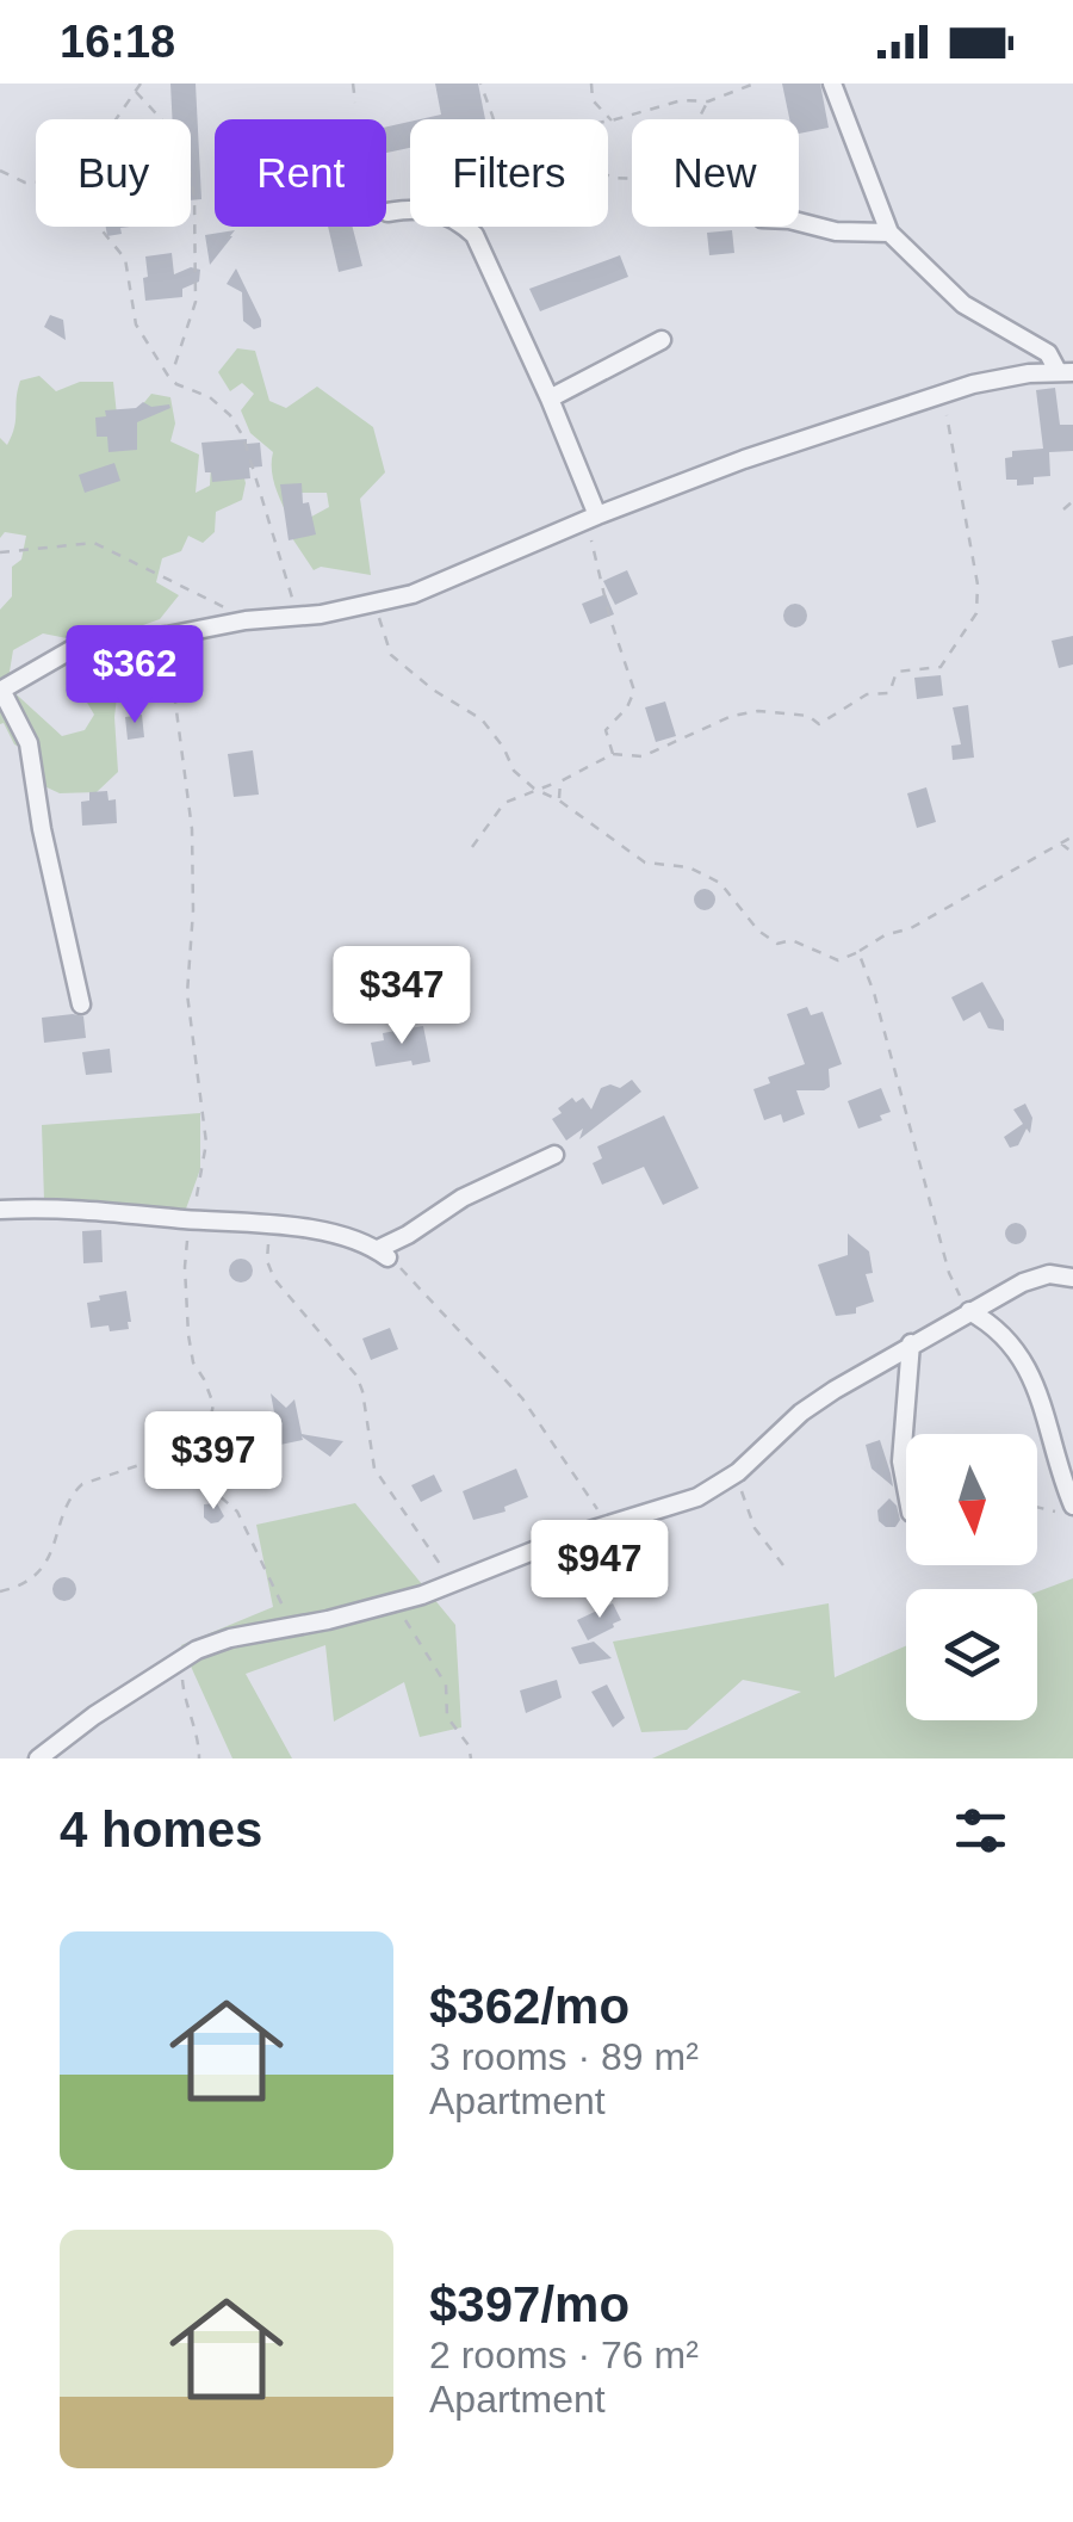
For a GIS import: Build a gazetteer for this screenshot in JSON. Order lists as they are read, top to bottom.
{
  "north": "bottom",
  "page": {
    "status": "16:18",
    "chip": [
      "Buy",
      "Rent",
      "Filters",
      "New"
    ],
    "price": [
      "$362",
      "$347",
      "$397",
      "$947"
    ],
    "heading": "4 homes",
    "list": [
      {
        "name": "$362/mo",
        "note": "3 rooms · 89 m² · Apartment"
      },
      {
        "name": "$397/mo",
        "note": "2 rooms · 76 m² · Apartment"
      }
    ]
  }
}
